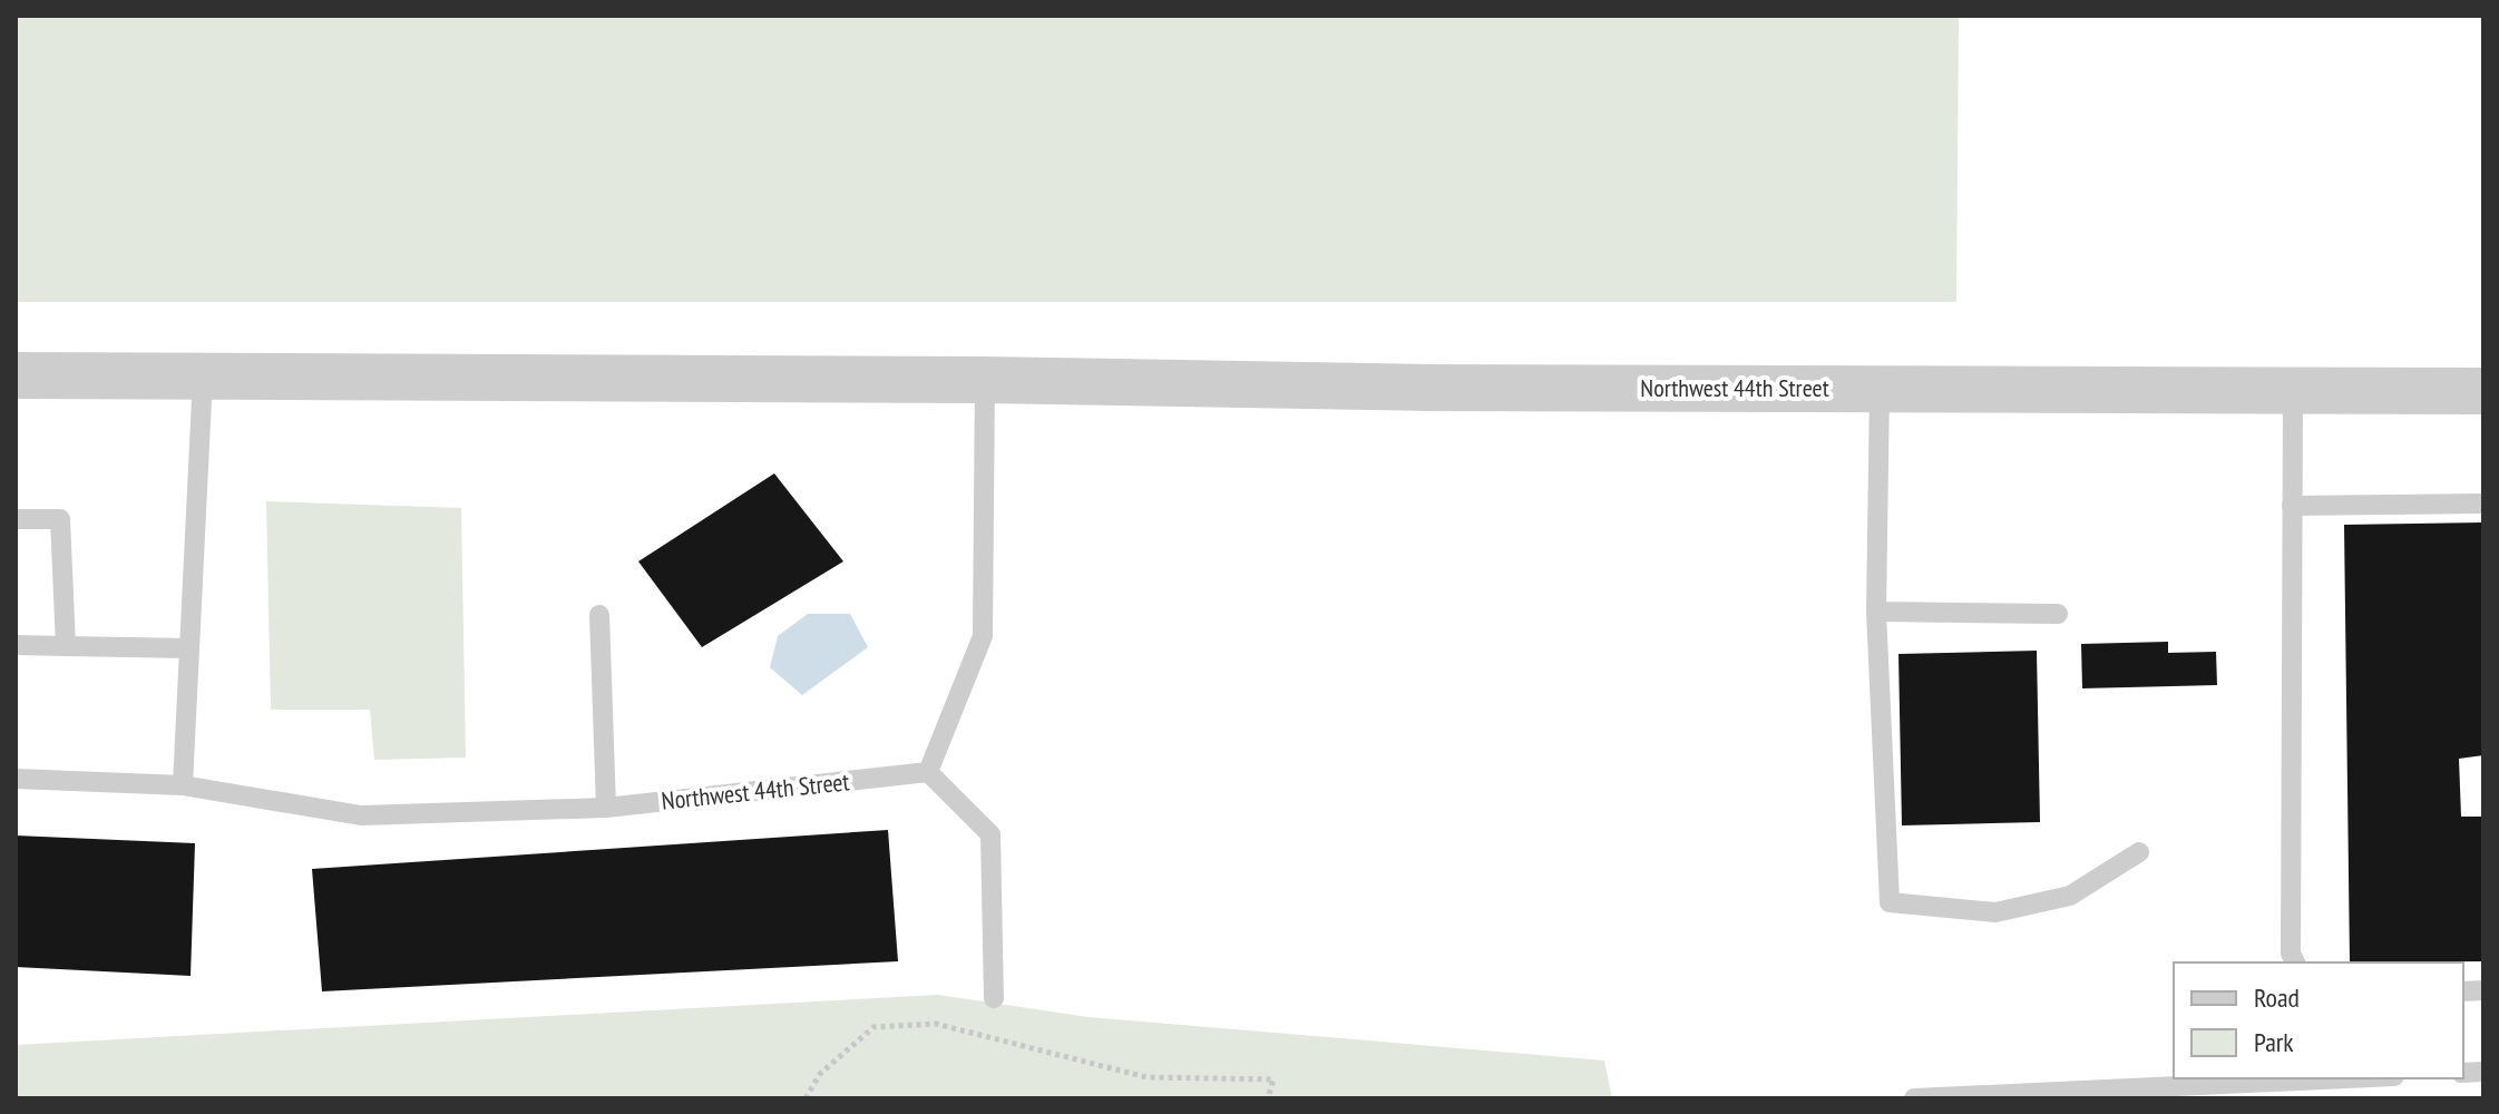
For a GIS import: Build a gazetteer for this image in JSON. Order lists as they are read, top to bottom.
{
  "streets": {
    "street": ["Northwest 44th Street"]
  },
  "legend": ["Road", "Park"]
}
